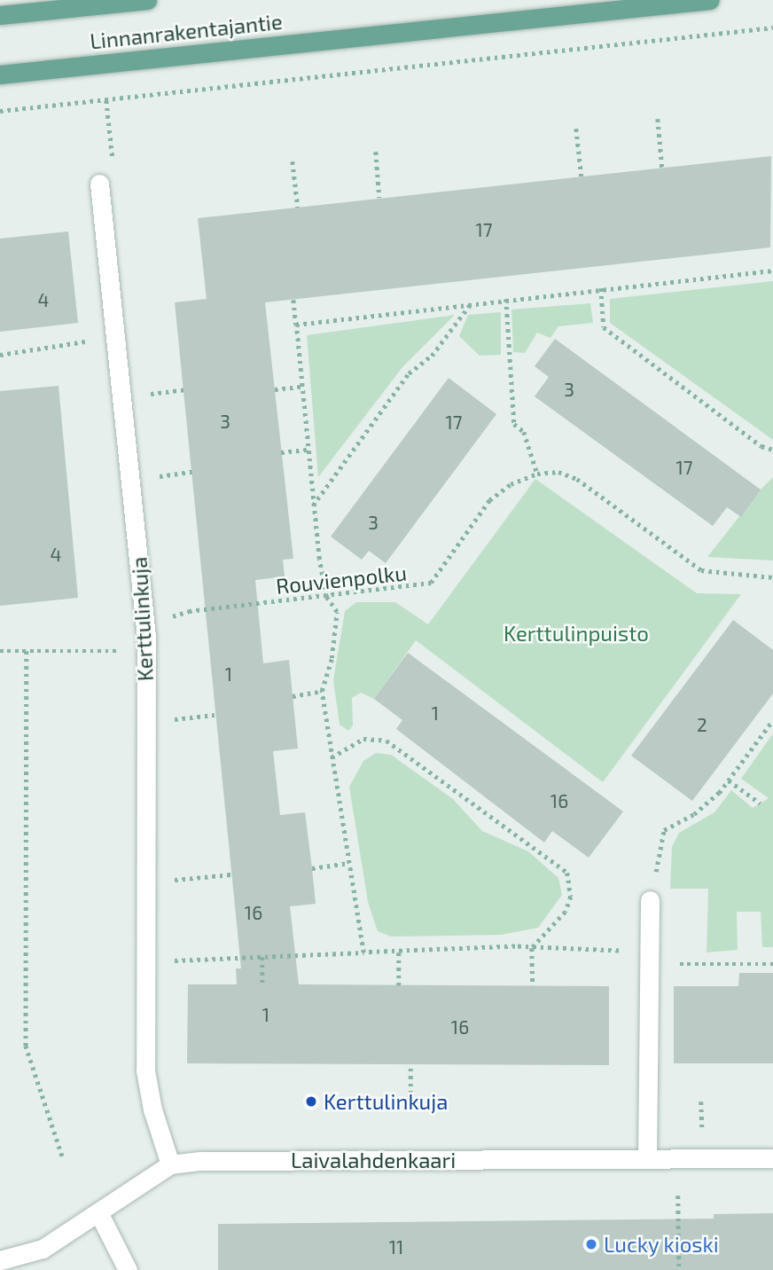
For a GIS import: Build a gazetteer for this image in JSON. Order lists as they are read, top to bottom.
{
  "streets": {
    "main road": ["Linnanrakentajantie"],
    "street": ["Kerttulinkuja", "Laivalahdenkaari"],
    "path": ["Rouvienpolku"]
  },
  "crossings": [
    ["Kerttulinkuja", "Laivalahdenkaari"]
  ],
  "parks": ["Kerttulinpuisto"],
  "places": ["Kerttulinkuja", "Lucky kioski"],
  "house_numbers": [
    "17",
    "4",
    "3",
    "3",
    "17",
    "17",
    "3",
    "4",
    "1",
    "1",
    "2",
    "16",
    "16",
    "1",
    "16",
    "11"
  ]
}
